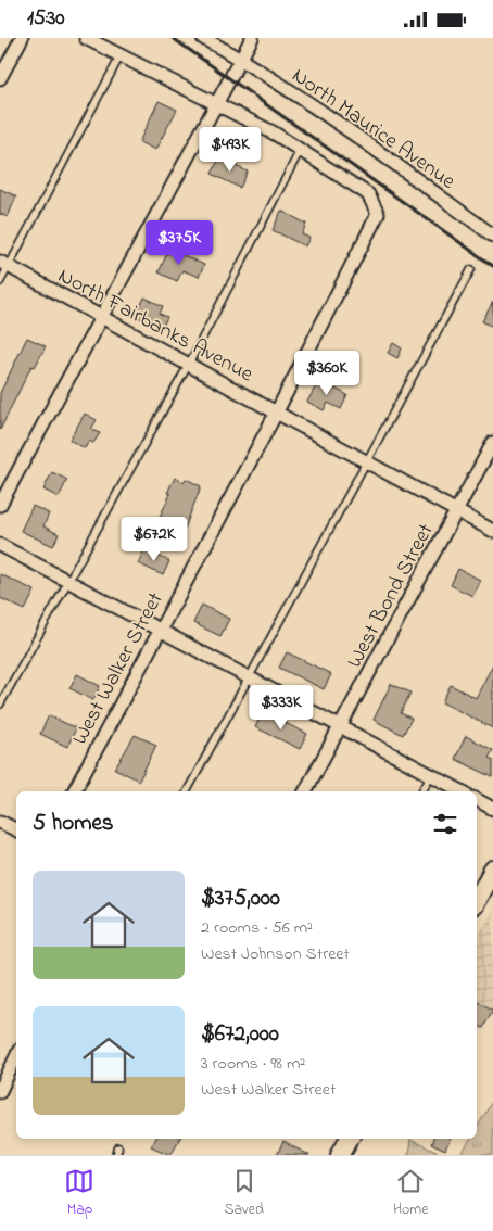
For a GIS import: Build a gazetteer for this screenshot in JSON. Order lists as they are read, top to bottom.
{
  "streets": {
    "street": [
      "North Maurice Avenue",
      "North Fairbanks Avenue",
      "West Bond Street",
      "West Walker Street"
    ]
  },
  "crossings": [
    ["North Fairbanks Avenue", "West Bond Street"],
    ["North Fairbanks Avenue", "West Walker Street"]
  ],
  "page": {
    "status": "15:30",
    "price": [
      "$493K",
      "$375K",
      "$360K",
      "$672K",
      "$333K"
    ],
    "heading": "5 homes",
    "list": [
      {
        "name": "$375,000",
        "note": "2 rooms · 56 m² · West Johnson Street"
      },
      {
        "name": "$672,000",
        "note": "3 rooms · 98 m² · West Walker Street"
      }
    ],
    "tabs": ["Map", "Saved", "Home"]
  }
}
